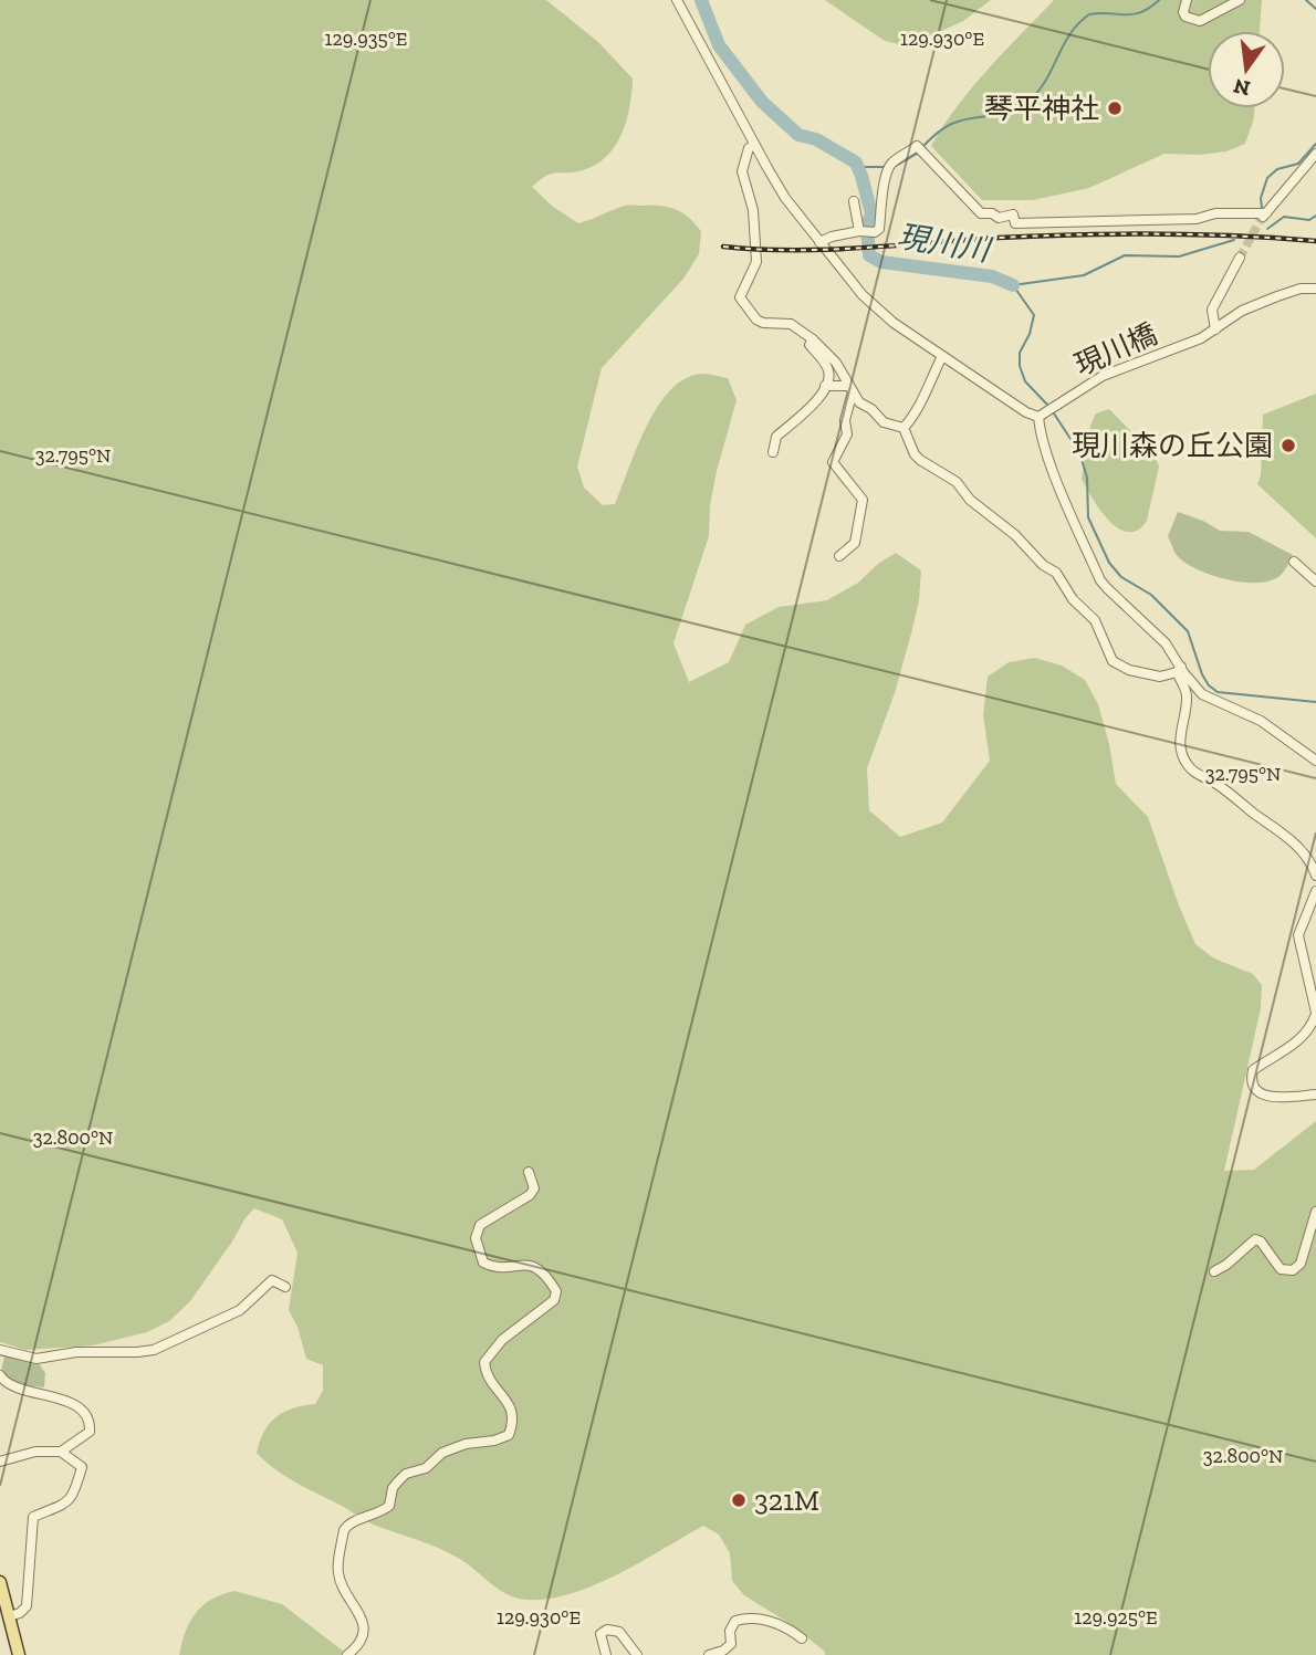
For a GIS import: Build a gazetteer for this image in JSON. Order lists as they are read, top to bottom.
{
  "streets": {
    "street": ["現川橋"]
  },
  "water": ["現川川"],
  "places": ["琴平神社", "現川森の丘公園", "321M"],
  "north": "bottom",
  "coordinates": [
    "129.935°E",
    "129.930°E",
    "32.795°N",
    "32.800°N",
    "129.925°E"
  ]
}
